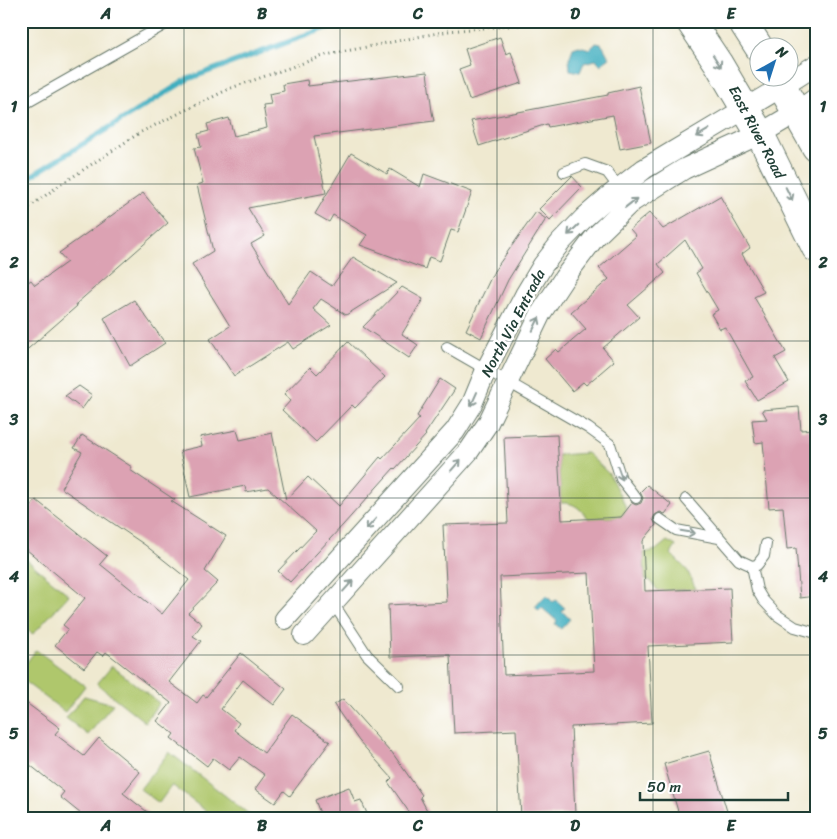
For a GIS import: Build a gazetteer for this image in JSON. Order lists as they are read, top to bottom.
{
  "streets": {
    "main road": ["East River Road"],
    "street": ["North Via Entrada"]
  },
  "crossings": [
    ["East River Road", "North Via Entrada"]
  ],
  "one_way": ["East River Road"],
  "scale_bar": "50 m",
  "north": "top right",
  "grid": {
    "columns": [
      "A",
      "B",
      "C",
      "D",
      "E"
    ],
    "rows": [
      "1",
      "2",
      "3",
      "4",
      "5"
    ]
  }
}
